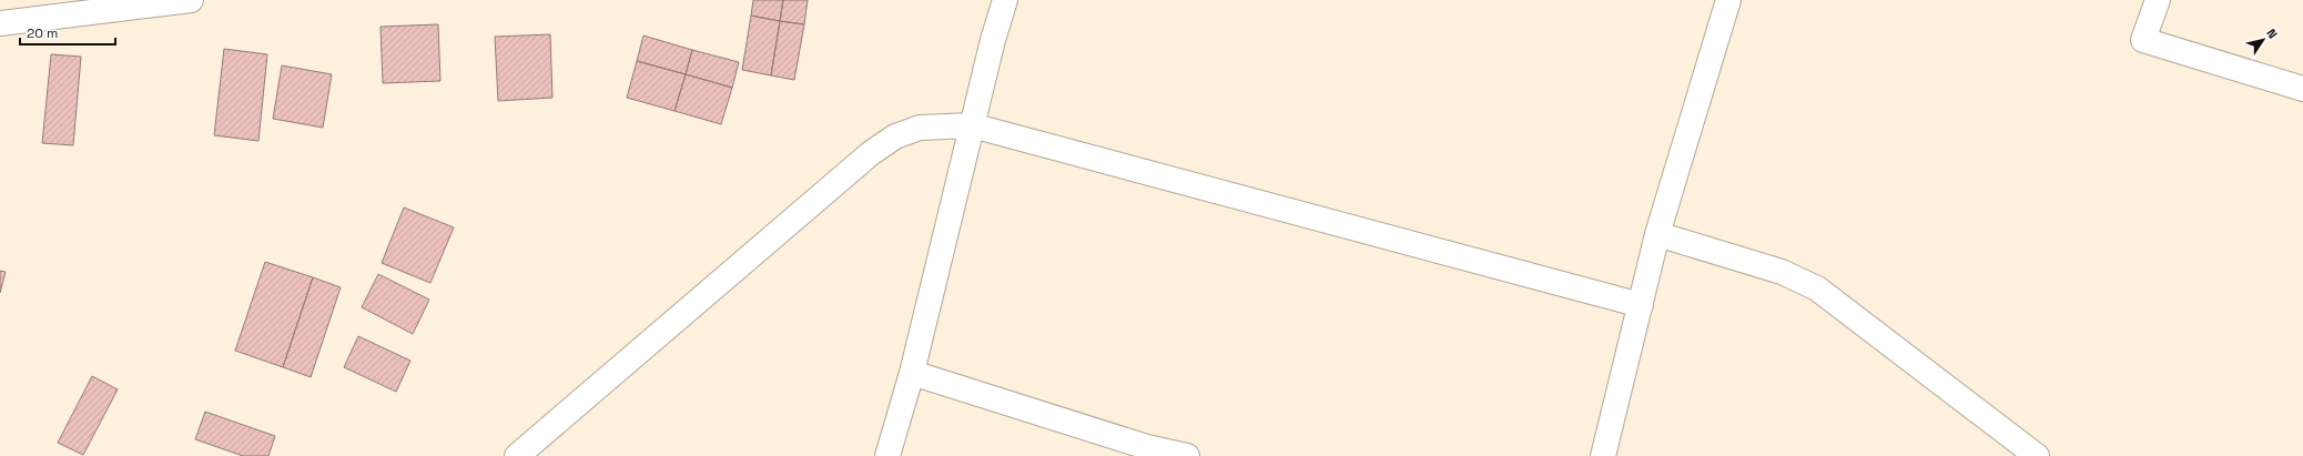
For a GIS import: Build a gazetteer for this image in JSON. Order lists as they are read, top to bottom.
{
  "scale_bar": "20 m",
  "north": "top right"
}
